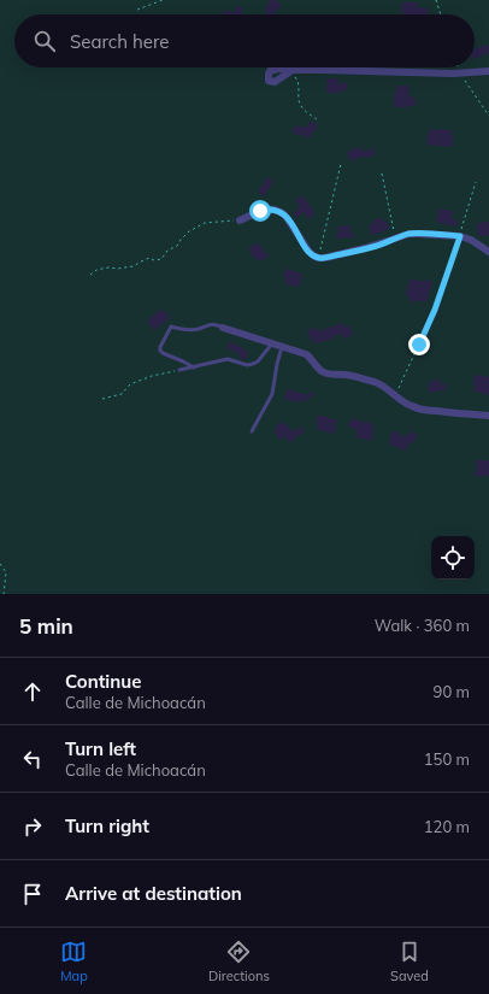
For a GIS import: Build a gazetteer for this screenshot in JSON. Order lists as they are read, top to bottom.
{
  "page": {
    "search": "Search here",
    "heading": ["5 min", "Walk · 360 m"],
    "list": [
      ["Continue", "Calle de Michoacán", "90 m"],
      ["Turn left", "Calle de Michoacán", "150 m"],
      ["Turn right", "120 m"],
      "Arrive at destination"
    ],
    "nav": ["Map", "Directions", "Saved"]
  }
}
